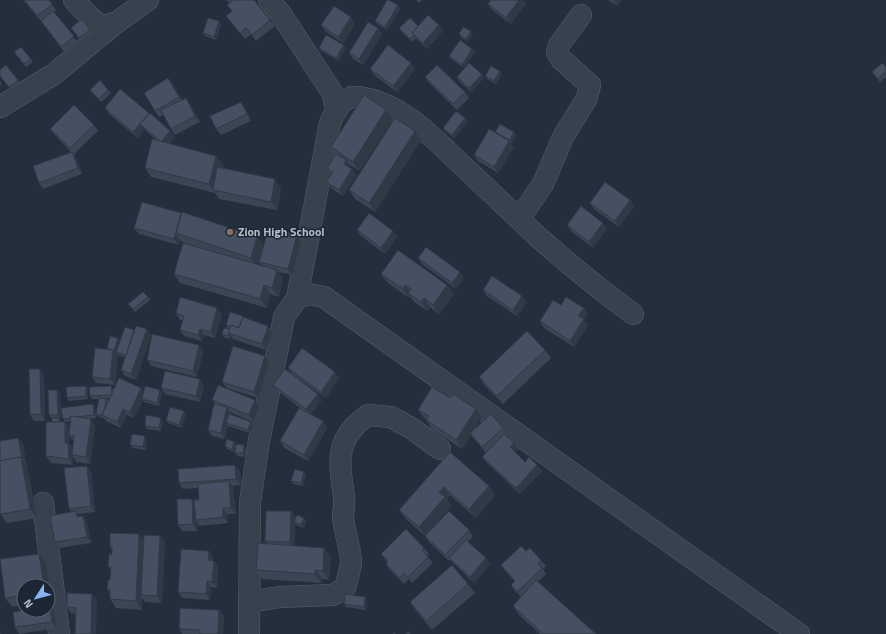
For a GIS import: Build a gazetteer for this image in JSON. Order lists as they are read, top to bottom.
{
  "places": ["Zion High School"],
  "north": "bottom left"
}
